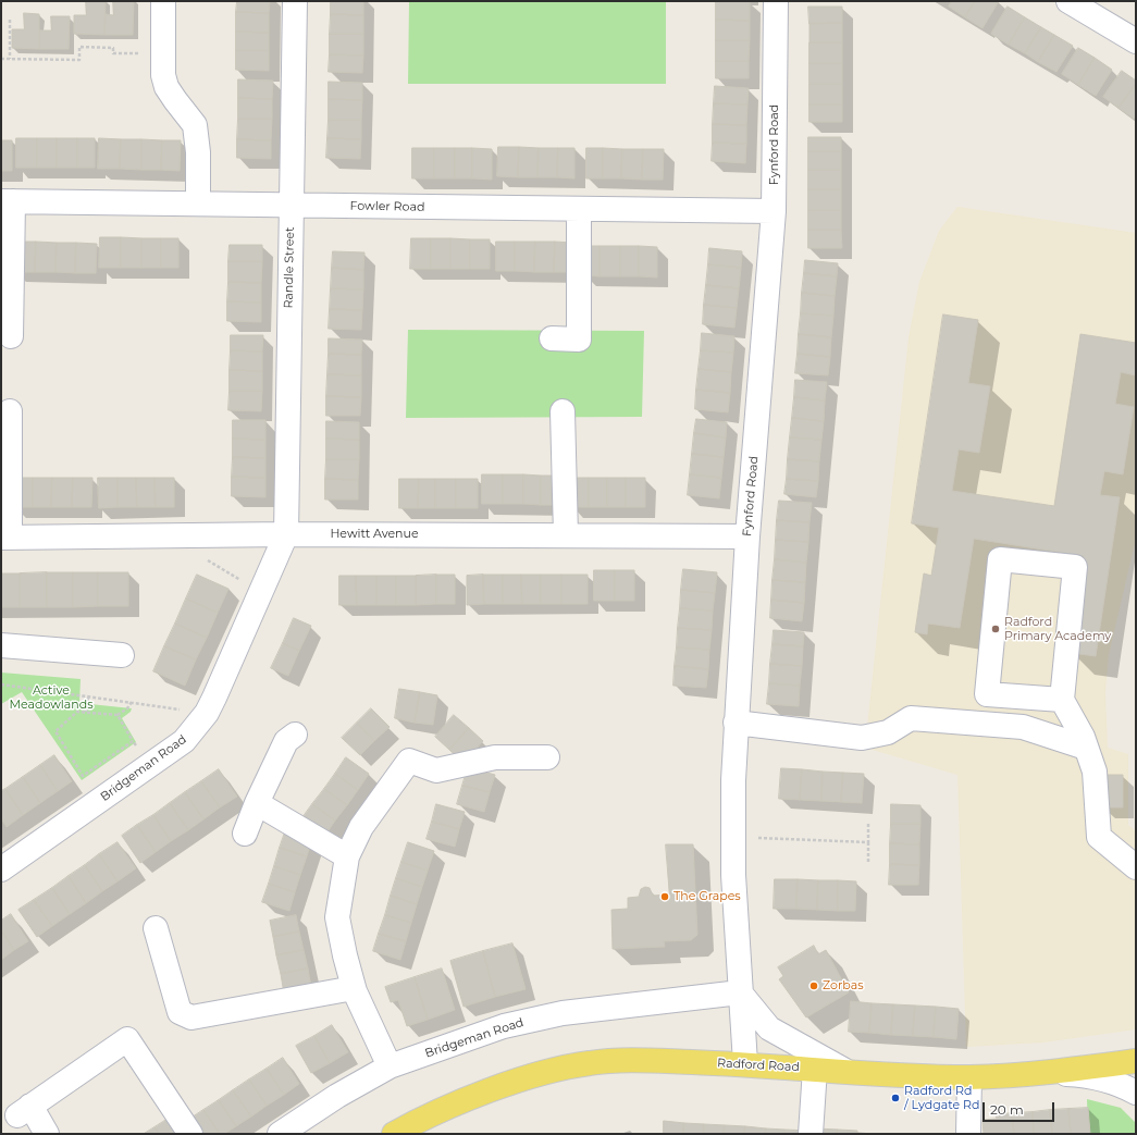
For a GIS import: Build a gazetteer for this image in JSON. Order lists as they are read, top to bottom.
{
  "streets": {
    "main road": ["Radford Road"],
    "street": [
      "Fynford Road",
      "Fowler Road",
      "Randle Street",
      "Hewitt Avenue",
      "Bridgeman Road"
    ]
  },
  "crossings": [
    ["Fynford Road", "Fowler Road"],
    ["Fynford Road", "Hewitt Avenue"],
    ["Fynford Road", "Bridgeman Road"],
    ["Fynford Road", "Radford Road"],
    ["Fowler Road", "Randle Street"],
    ["Randle Street", "Hewitt Avenue"],
    ["Randle Street", "Bridgeman Road"],
    ["Hewitt Avenue", "Bridgeman Road"]
  ],
  "parks": ["Active Meadowlands"],
  "places": [
    "Radford Primary Academy",
    "The Grapes",
    "Zorbas",
    "Radford Rd / Lydgate Rd"
  ],
  "scale_bar": "20 m"
}
